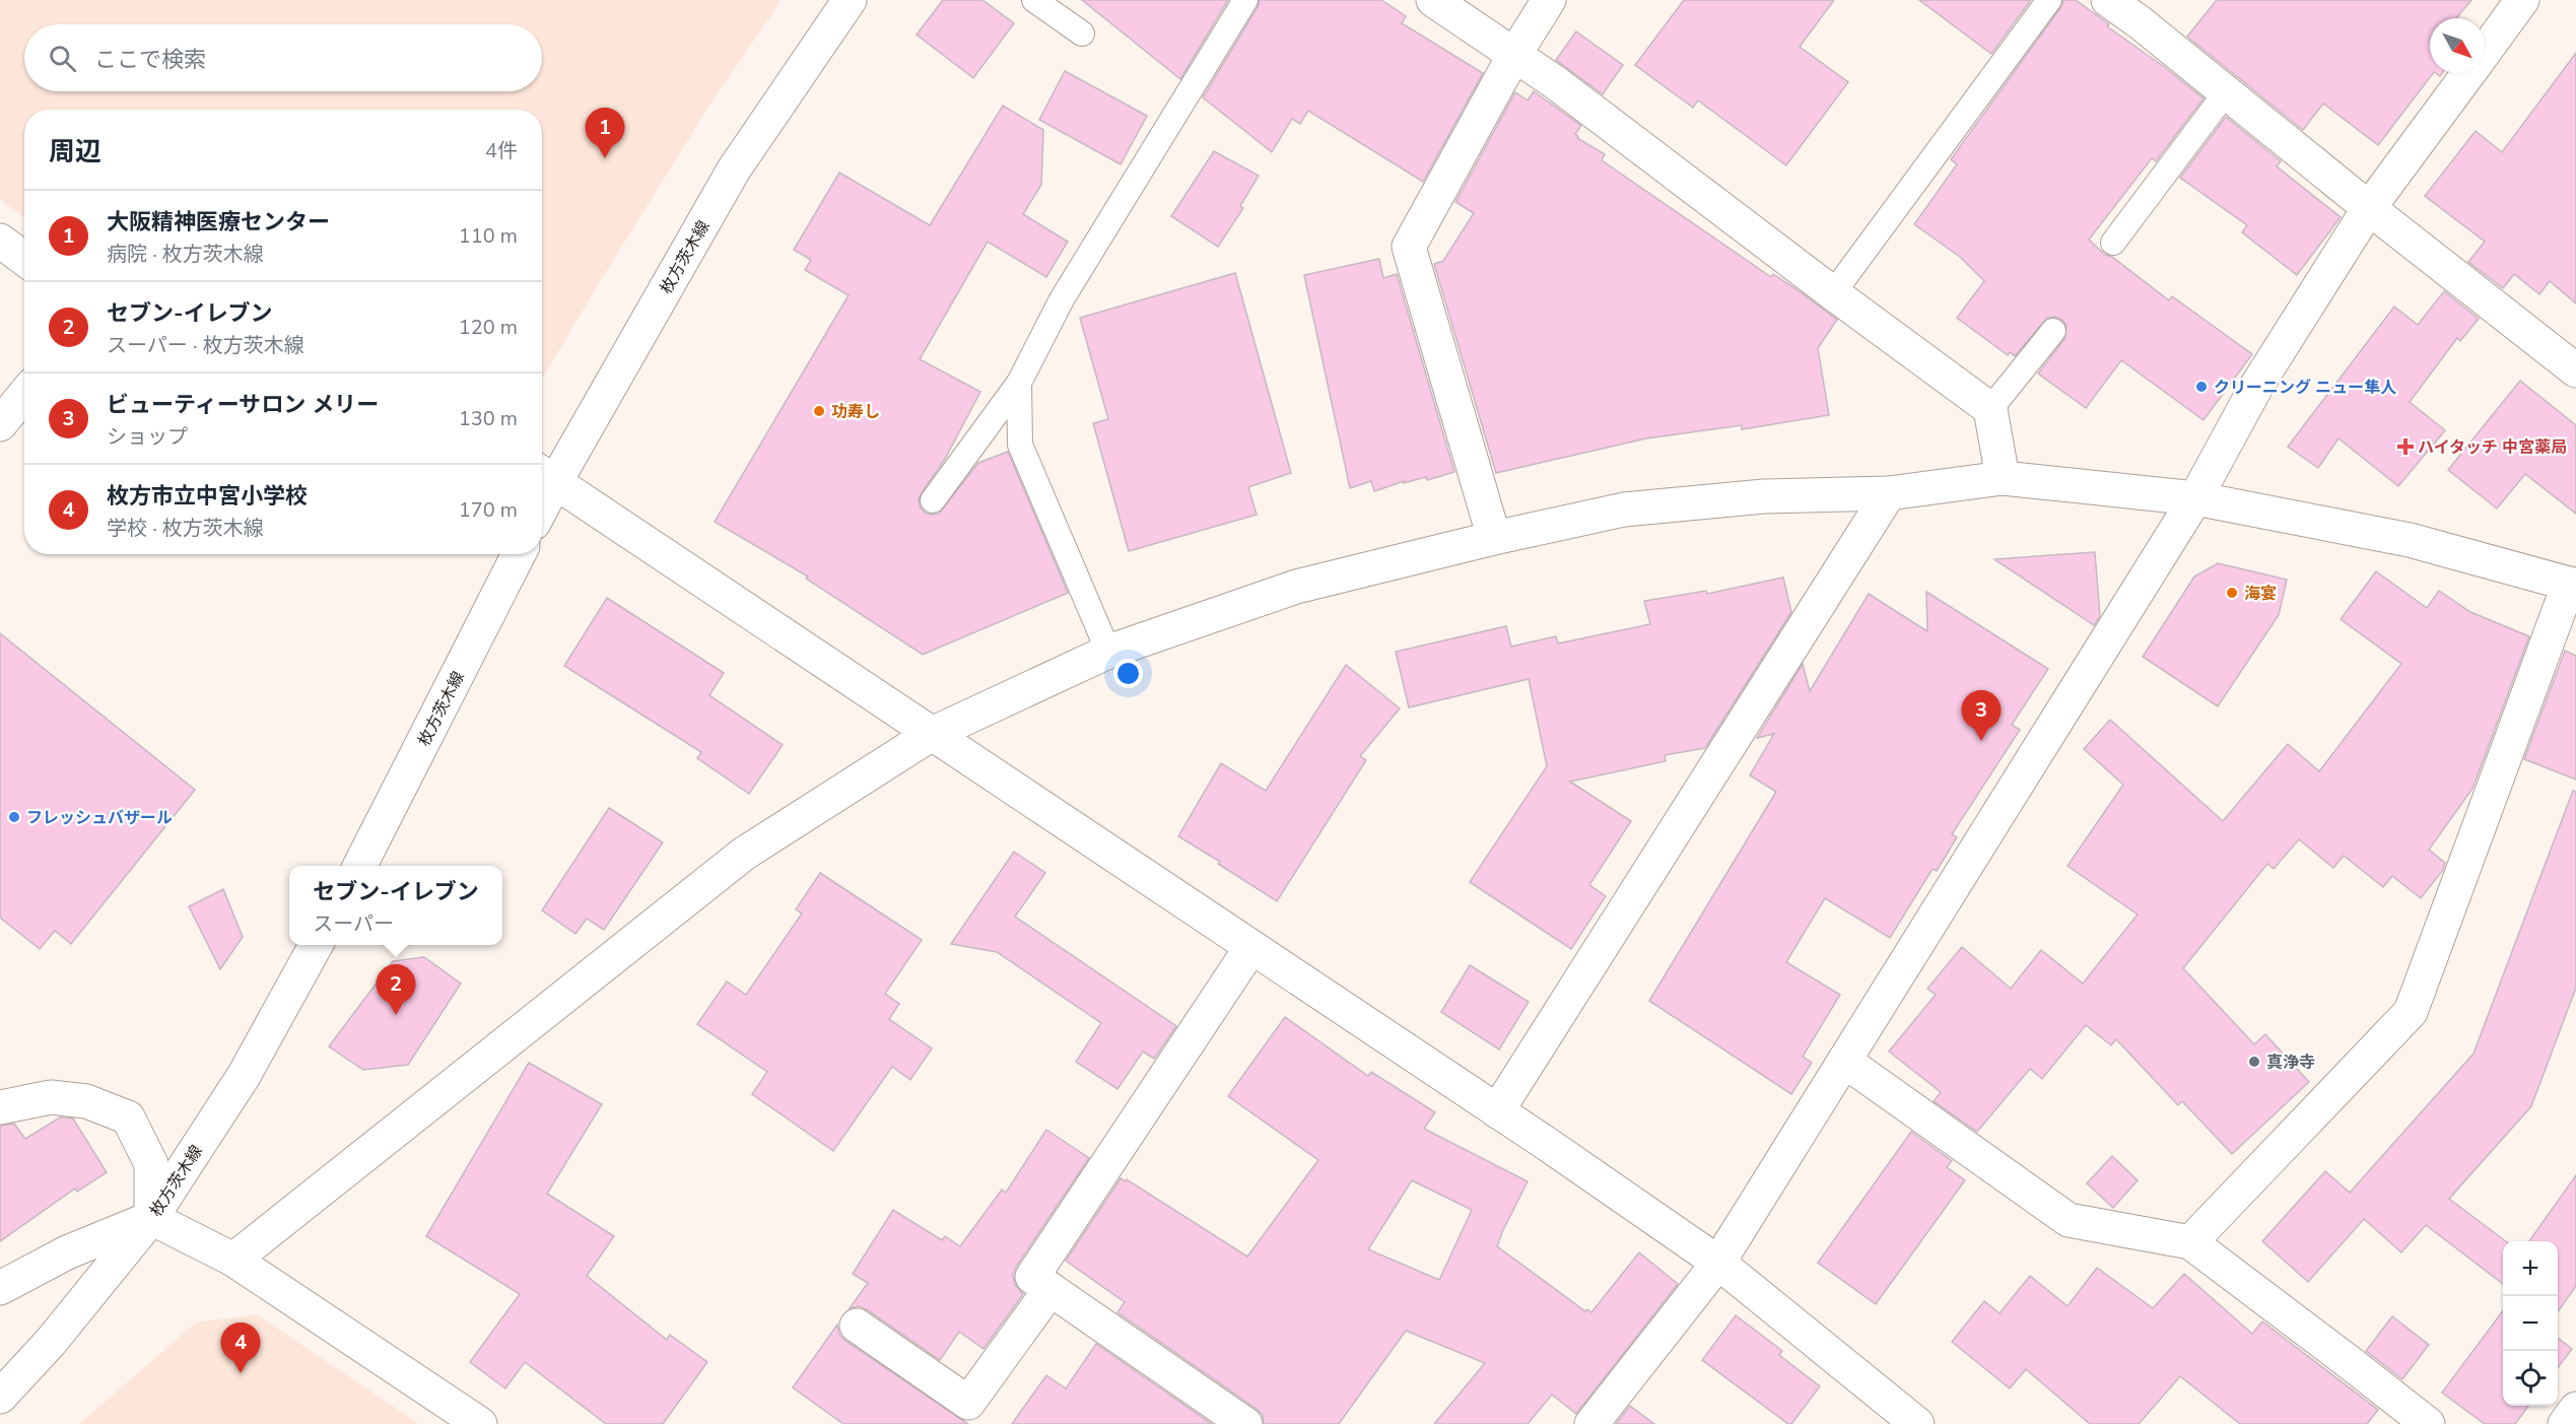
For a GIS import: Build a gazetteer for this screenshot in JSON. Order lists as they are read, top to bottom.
{
  "streets": {
    "street": ["枚方茨木線"]
  },
  "places": {
    "other": [
      "クリーニング ニュー隼人",
      "功寿し",
      "海宴",
      "フレッシュバザール",
      "真浄寺"
    ],
    "health": ["ハイタッチ 中宮薬局"]
  },
  "north": "bottom right",
  "page": {
    "search": "ここで検索",
    "pins": [
      "1",
      "3",
      "2",
      "4"
    ],
    "heading": ["周辺", "4件"],
    "list": [
      {
        "mark": "1",
        "name": "大阪精神医療センター",
        "note": "病院 · 枚方茨木線",
        "value": "110 m"
      },
      {
        "mark": "2",
        "name": "セブン-イレブン",
        "note": "スーパー · 枚方茨木線",
        "value": "120 m"
      },
      {
        "mark": "3",
        "name": "ビューティーサロン メリー",
        "note": "ショップ",
        "value": "130 m"
      },
      {
        "mark": "4",
        "name": "枚方市立中宮小学校",
        "note": "学校 · 枚方茨木線",
        "value": "170 m"
      }
    ],
    "popup": ["セブン-イレブン", "スーパー"],
    "map_buttons": ["+", "−"]
  }
}
